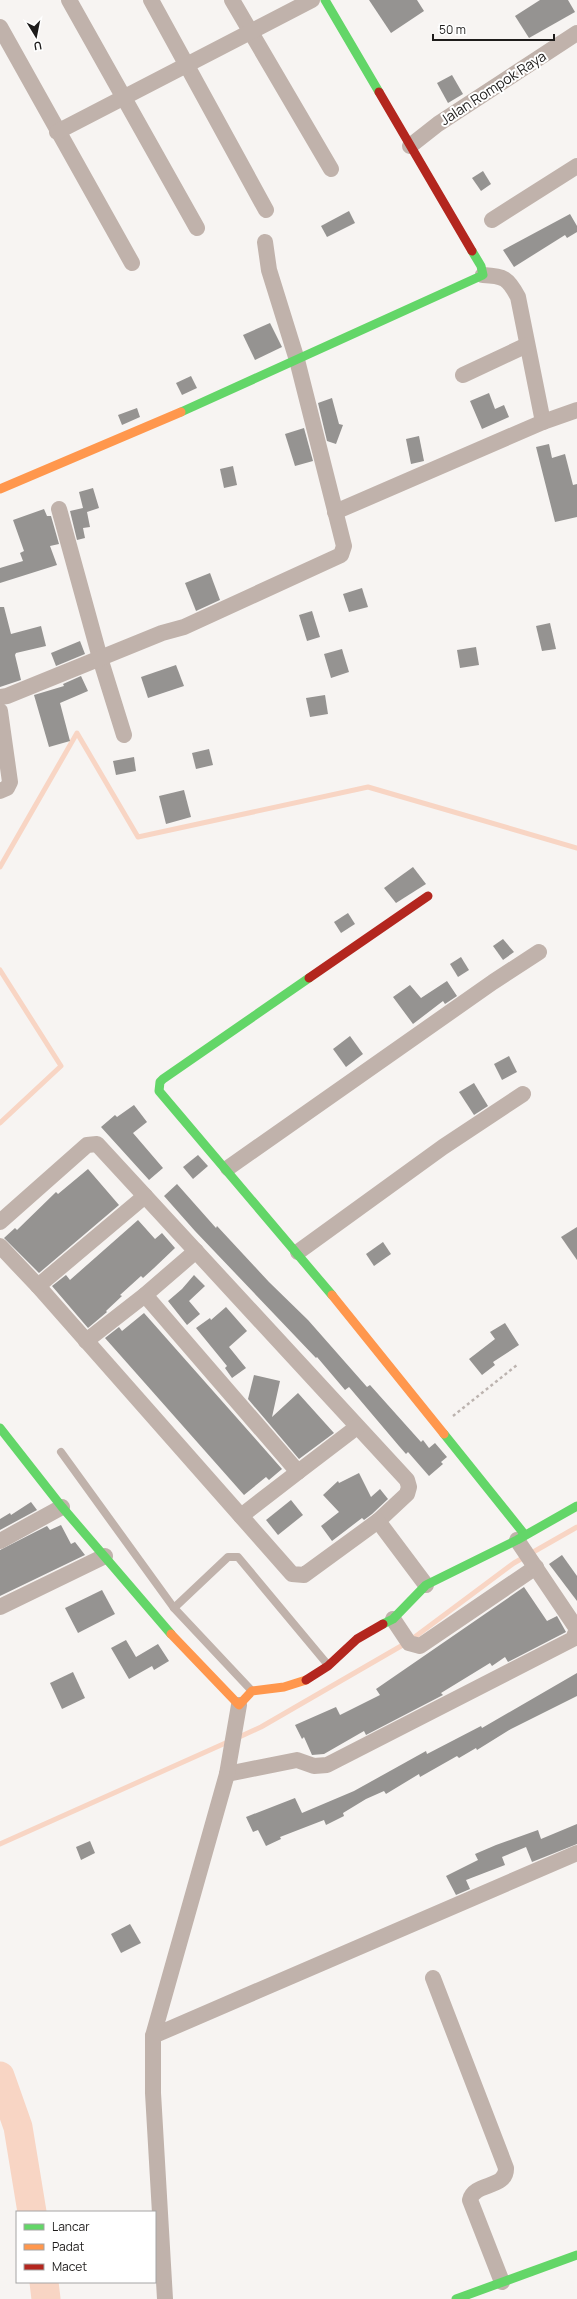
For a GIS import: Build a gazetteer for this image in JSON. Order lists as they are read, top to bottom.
{
  "streets": {
    "street": ["Jalan Rompok Raya"]
  },
  "legend": ["Lancar", "Padat", "Macet"],
  "scale_bar": "50 m",
  "north": "bottom"
}
